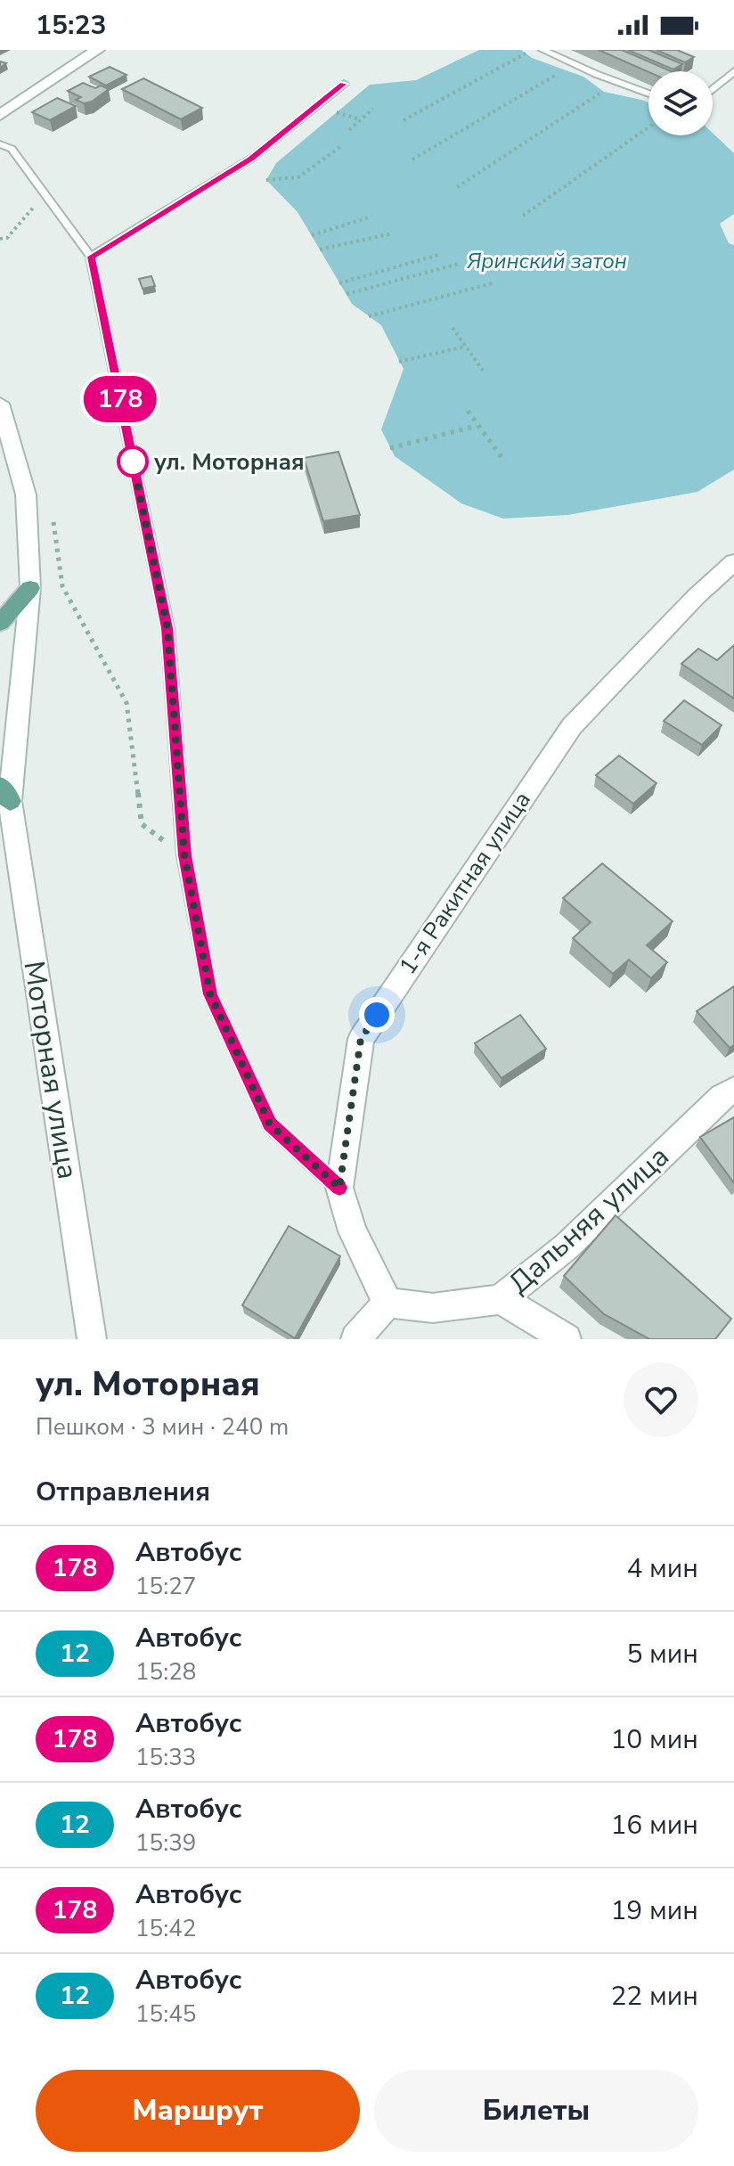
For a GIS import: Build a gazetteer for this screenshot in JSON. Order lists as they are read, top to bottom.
{
  "streets": {
    "street": ["1-я Ракитная улица", "Моторная улица", "Дальняя улица"]
  },
  "crossings": [
    ["1-я Ракитная улица", "Дальняя улица"]
  ],
  "water": ["Яринский затон"],
  "places": ["ул. Моторная"],
  "lines": ["bus line 178"],
  "page": {
    "status": "15:23",
    "on_map": "178",
    "heading": [
      ["ул. Моторная", "Пешком · 3 мин · 240 m"],
      "Отправления"
    ],
    "list": [
      {
        "mark": "178",
        "name": "Автобус",
        "note": "15:27",
        "value": "4 мин"
      },
      {
        "mark": "12",
        "name": "Автобус",
        "note": "15:28",
        "value": "5 мин"
      },
      {
        "mark": "178",
        "name": "Автобус",
        "note": "15:33",
        "value": "10 мин"
      },
      {
        "mark": "12",
        "name": "Автобус",
        "note": "15:39",
        "value": "16 мин"
      },
      {
        "mark": "178",
        "name": "Автобус",
        "note": "15:42",
        "value": "19 мин"
      },
      {
        "mark": "12",
        "name": "Автобус",
        "note": "15:45",
        "value": "22 мин"
      }
    ],
    "buttons": ["Маршрут", "Билеты"]
  }
}
